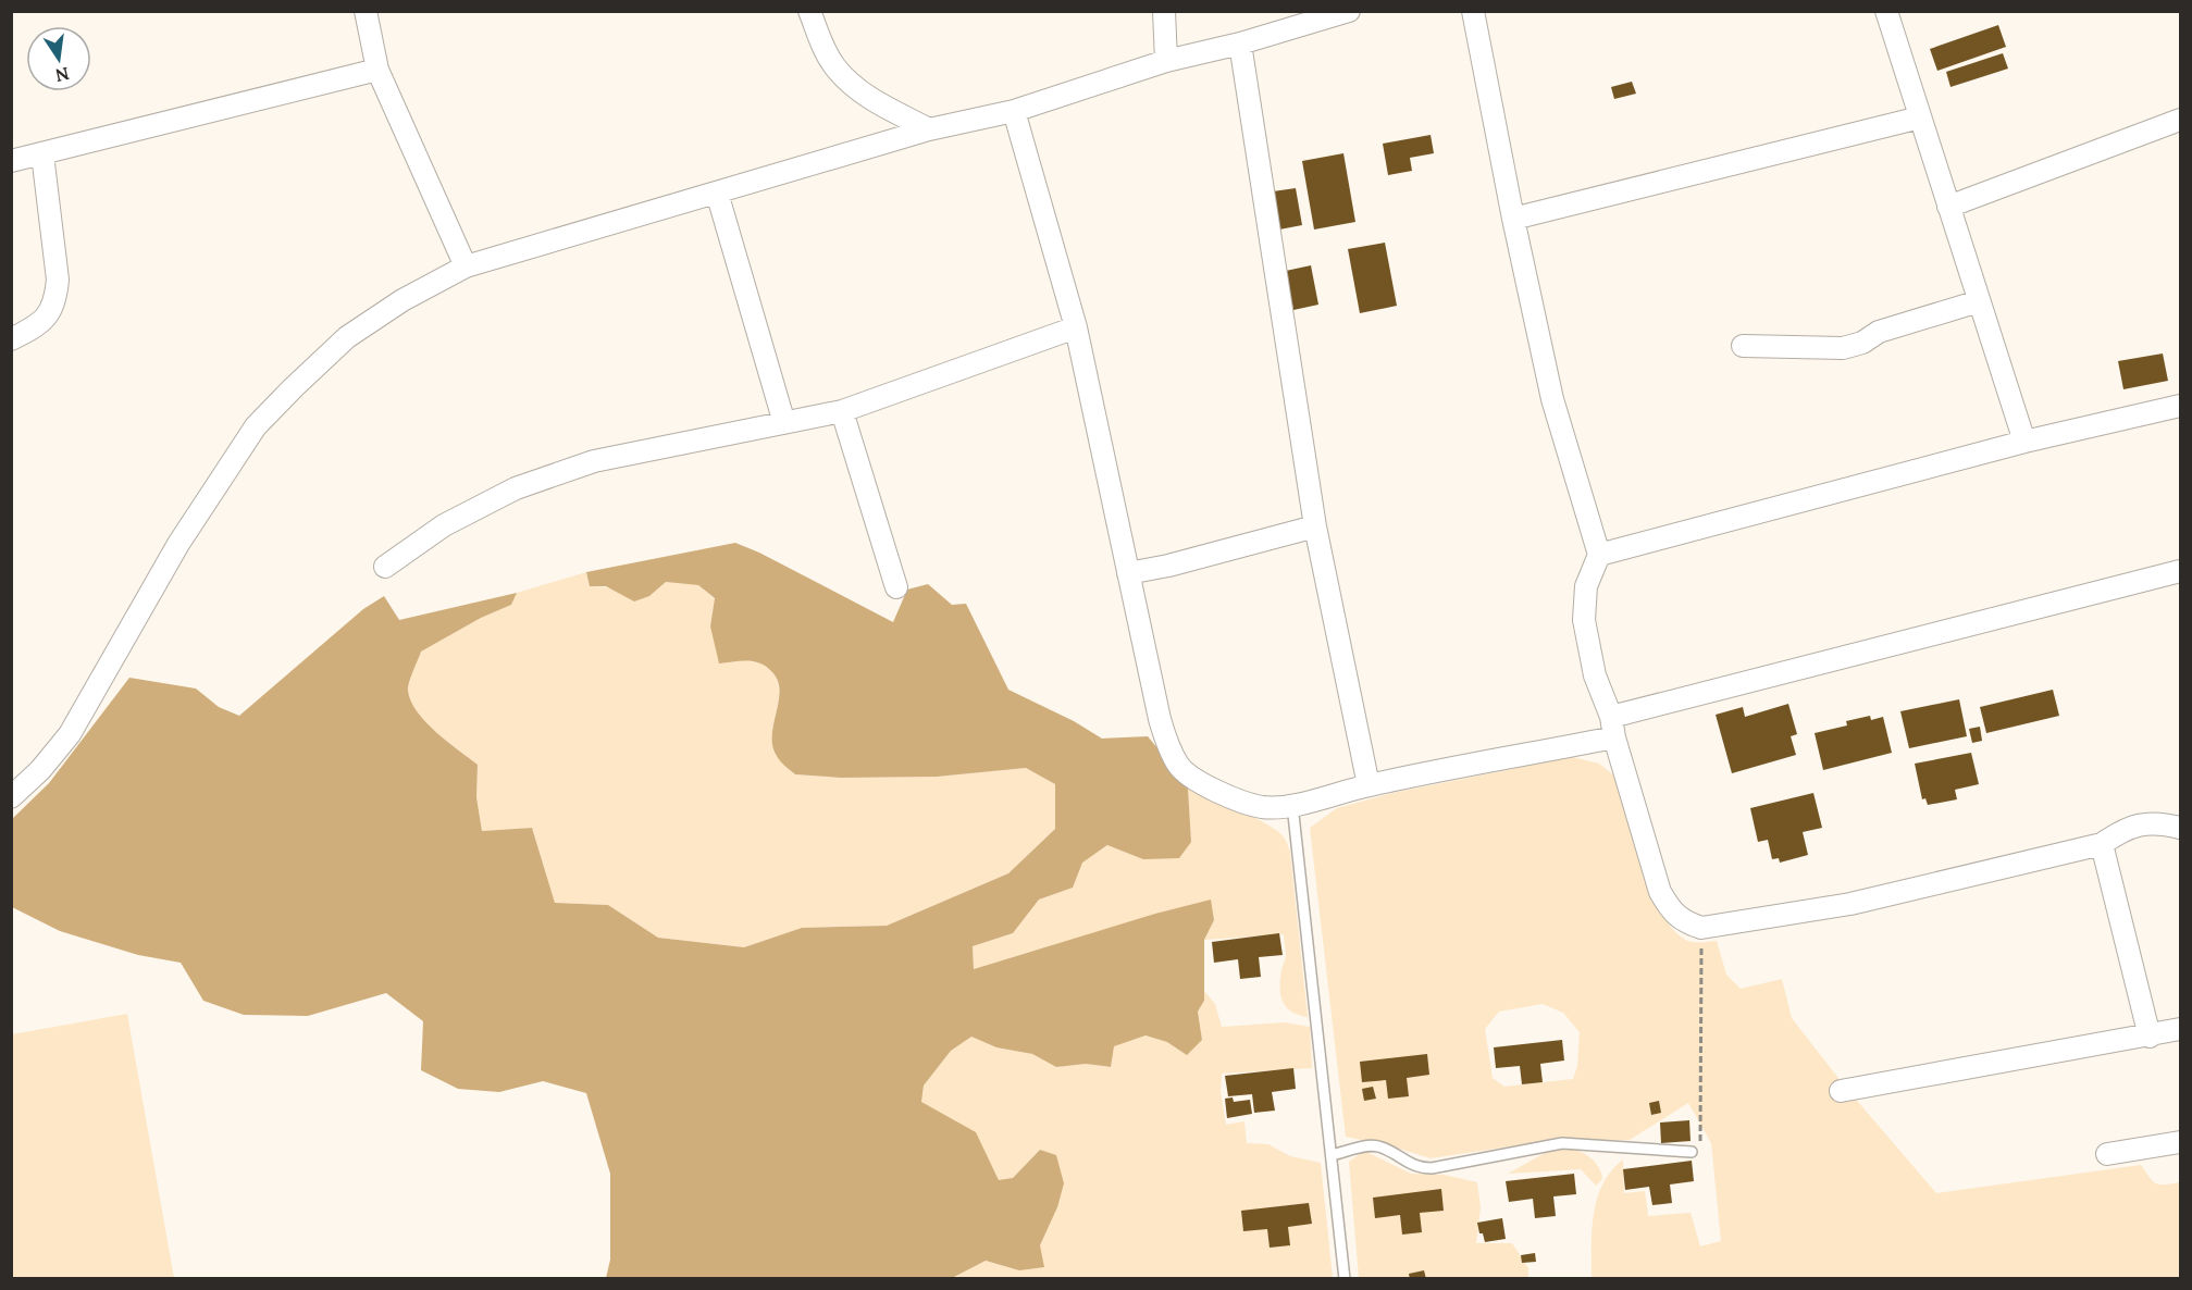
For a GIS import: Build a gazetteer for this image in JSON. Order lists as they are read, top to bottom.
{
  "north": "bottom"
}
